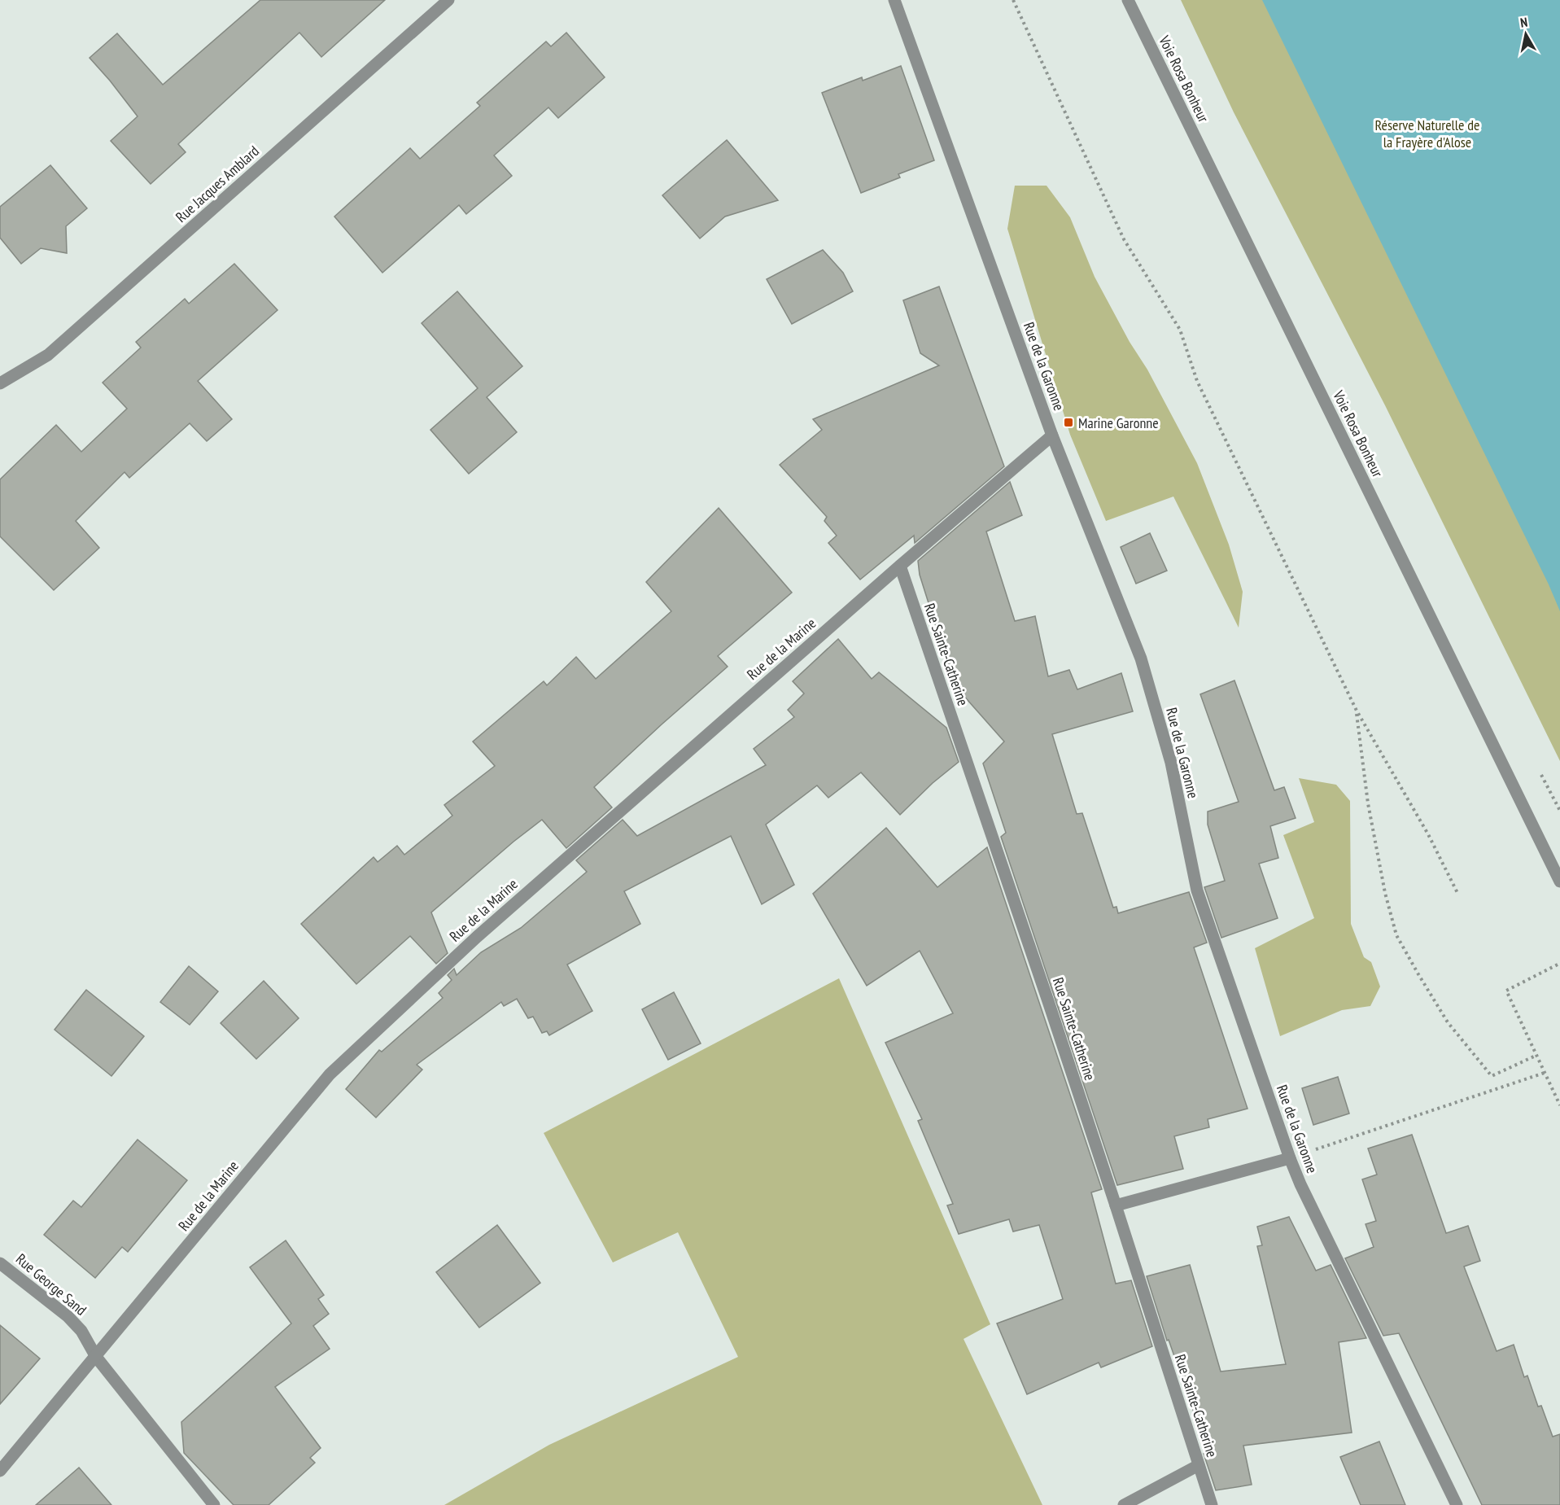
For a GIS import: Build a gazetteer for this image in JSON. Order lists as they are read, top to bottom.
{
  "streets": {
    "street": [
      "Voie Rosa Bonheur",
      "Rue Jacques Amblard",
      "Rue de la Garonne",
      "Rue de la Marine",
      "Rue Sainte-Catherine",
      "Rue George Sand"
    ]
  },
  "crossings": [
    ["Rue de la Garonne", "Rue de la Marine"],
    ["Rue de la Marine", "Rue Sainte-Catherine"],
    ["Rue de la Marine", "Rue George Sand"]
  ],
  "parks": ["Réserve Naturelle de la Frayère d'Alose"],
  "places": {
    "transit": ["Marine Garonne"]
  },
  "north": "top"
}
